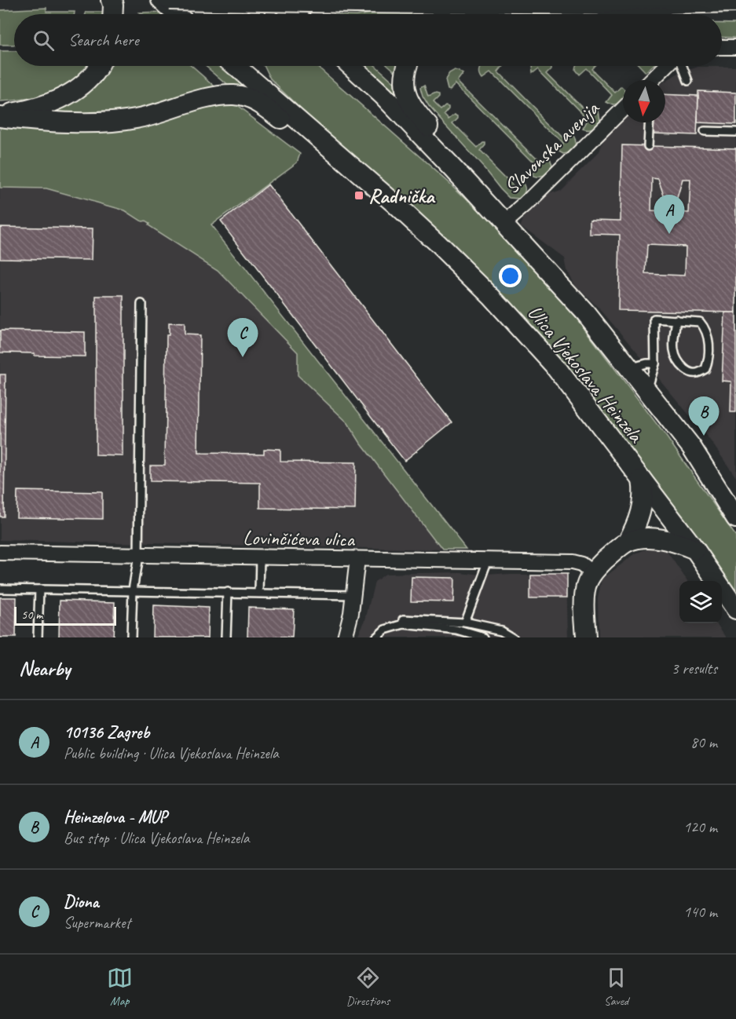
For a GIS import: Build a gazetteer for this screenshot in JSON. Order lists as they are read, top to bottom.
{
  "streets": {
    "main road": ["Ulica Vjekoslava Heinzela"],
    "street": ["Slavonska avenija", "Lovinčićeva ulica"]
  },
  "crossings": [
    ["Slavonska avenija", "Ulica Vjekoslava Heinzela"]
  ],
  "places": {
    "transit": ["Radnička"]
  },
  "scale_bar": "50 m",
  "north": "bottom",
  "page": {
    "search": "Search here",
    "pins": ["A", "C", "B"],
    "scale": "50 m",
    "heading": ["Nearby", "3 results"],
    "list": [
      {
        "mark": "A",
        "name": "10136 Zagreb",
        "note": "Public building · Ulica Vjekoslava Heinzela",
        "value": "80 m"
      },
      {
        "mark": "B",
        "name": "Heinzelova - MUP",
        "note": "Bus stop · Ulica Vjekoslava Heinzela",
        "value": "120 m"
      },
      {
        "mark": "C",
        "name": "Diona",
        "note": "Supermarket",
        "value": "140 m"
      }
    ],
    "nav": ["Map", "Directions", "Saved"]
  }
}
